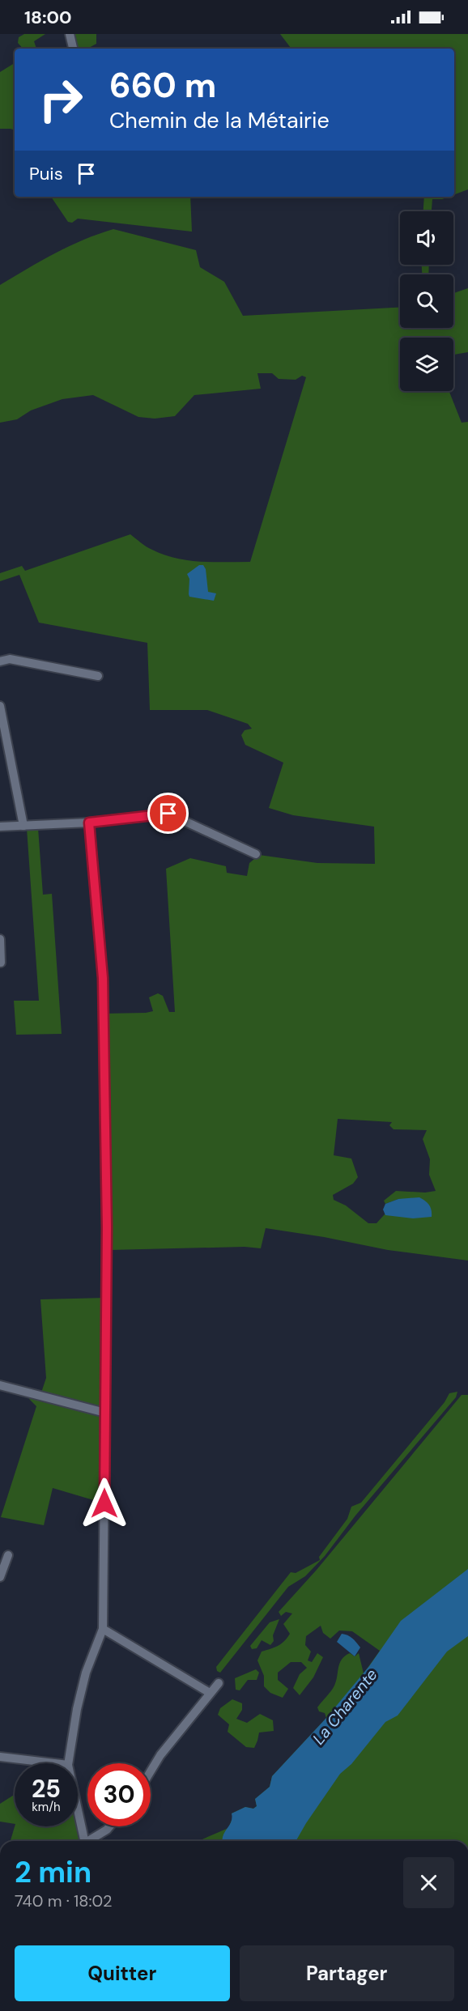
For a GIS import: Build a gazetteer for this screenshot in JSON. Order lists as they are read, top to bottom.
{
  "water": ["La Charente"],
  "page": {
    "status": "18:00",
    "turn": ["660 m", "Chemin de la Métairie"],
    "then": "Puis",
    "speed": "25 km/h",
    "limit": "30",
    "heading": ["2 min", "740 m · 18:02"],
    "buttons": ["Quitter", "Partager"]
  }
}
